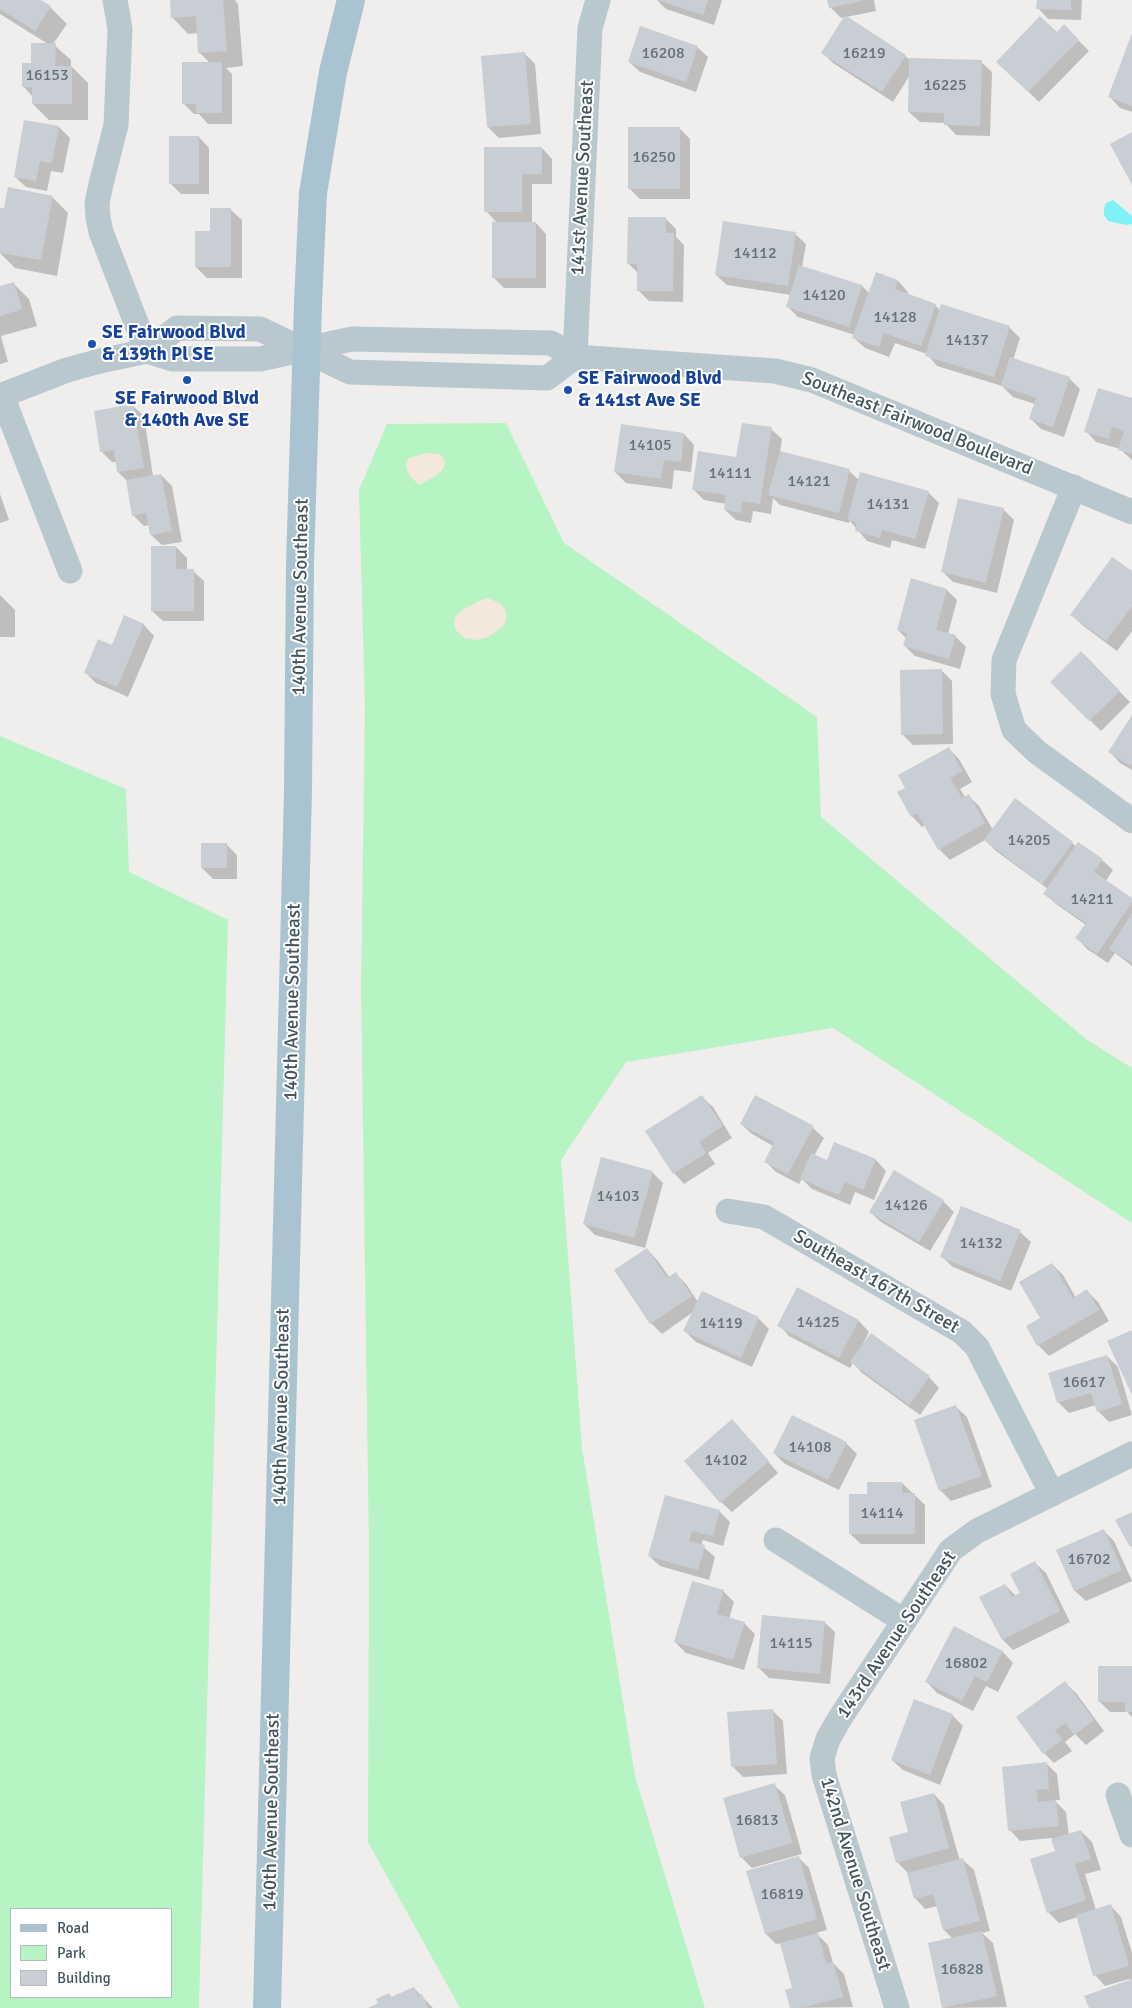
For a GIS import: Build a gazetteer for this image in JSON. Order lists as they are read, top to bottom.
{
  "streets": {
    "main road": ["140th Avenue Southeast"],
    "street": [
      "141st Avenue Southeast",
      "Southeast Fairwood Boulevard",
      "Southeast 167th Street",
      "143rd Avenue Southeast",
      "142nd Avenue Southeast"
    ]
  },
  "crossings": [
    ["141st Avenue Southeast", "Southeast Fairwood Boulevard"],
    ["Southeast Fairwood Boulevard", "140th Avenue Southeast"],
    ["Southeast 167th Street", "143rd Avenue Southeast"],
    ["143rd Avenue Southeast", "142nd Avenue Southeast"]
  ],
  "places": ["SE Fairwood Blvd & 139th Pl SE", "SE Fairwood Blvd & 140th Ave SE", "SE Fairwood Blvd & 141st Ave SE"],
  "house_numbers": [
    "16208",
    "16219",
    "16153",
    "16225",
    "16250",
    "14112",
    "14120",
    "14128",
    "14137",
    "14105",
    "14111",
    "14121",
    "14131",
    "14205",
    "14211",
    "14103",
    "14126",
    "14132",
    "14125",
    "14119",
    "16617",
    "14108",
    "14102",
    "14114",
    "16702",
    "14115",
    "16802",
    "16813",
    "16819",
    "16828"
  ],
  "legend": ["Road", "Park", "Building"]
}
